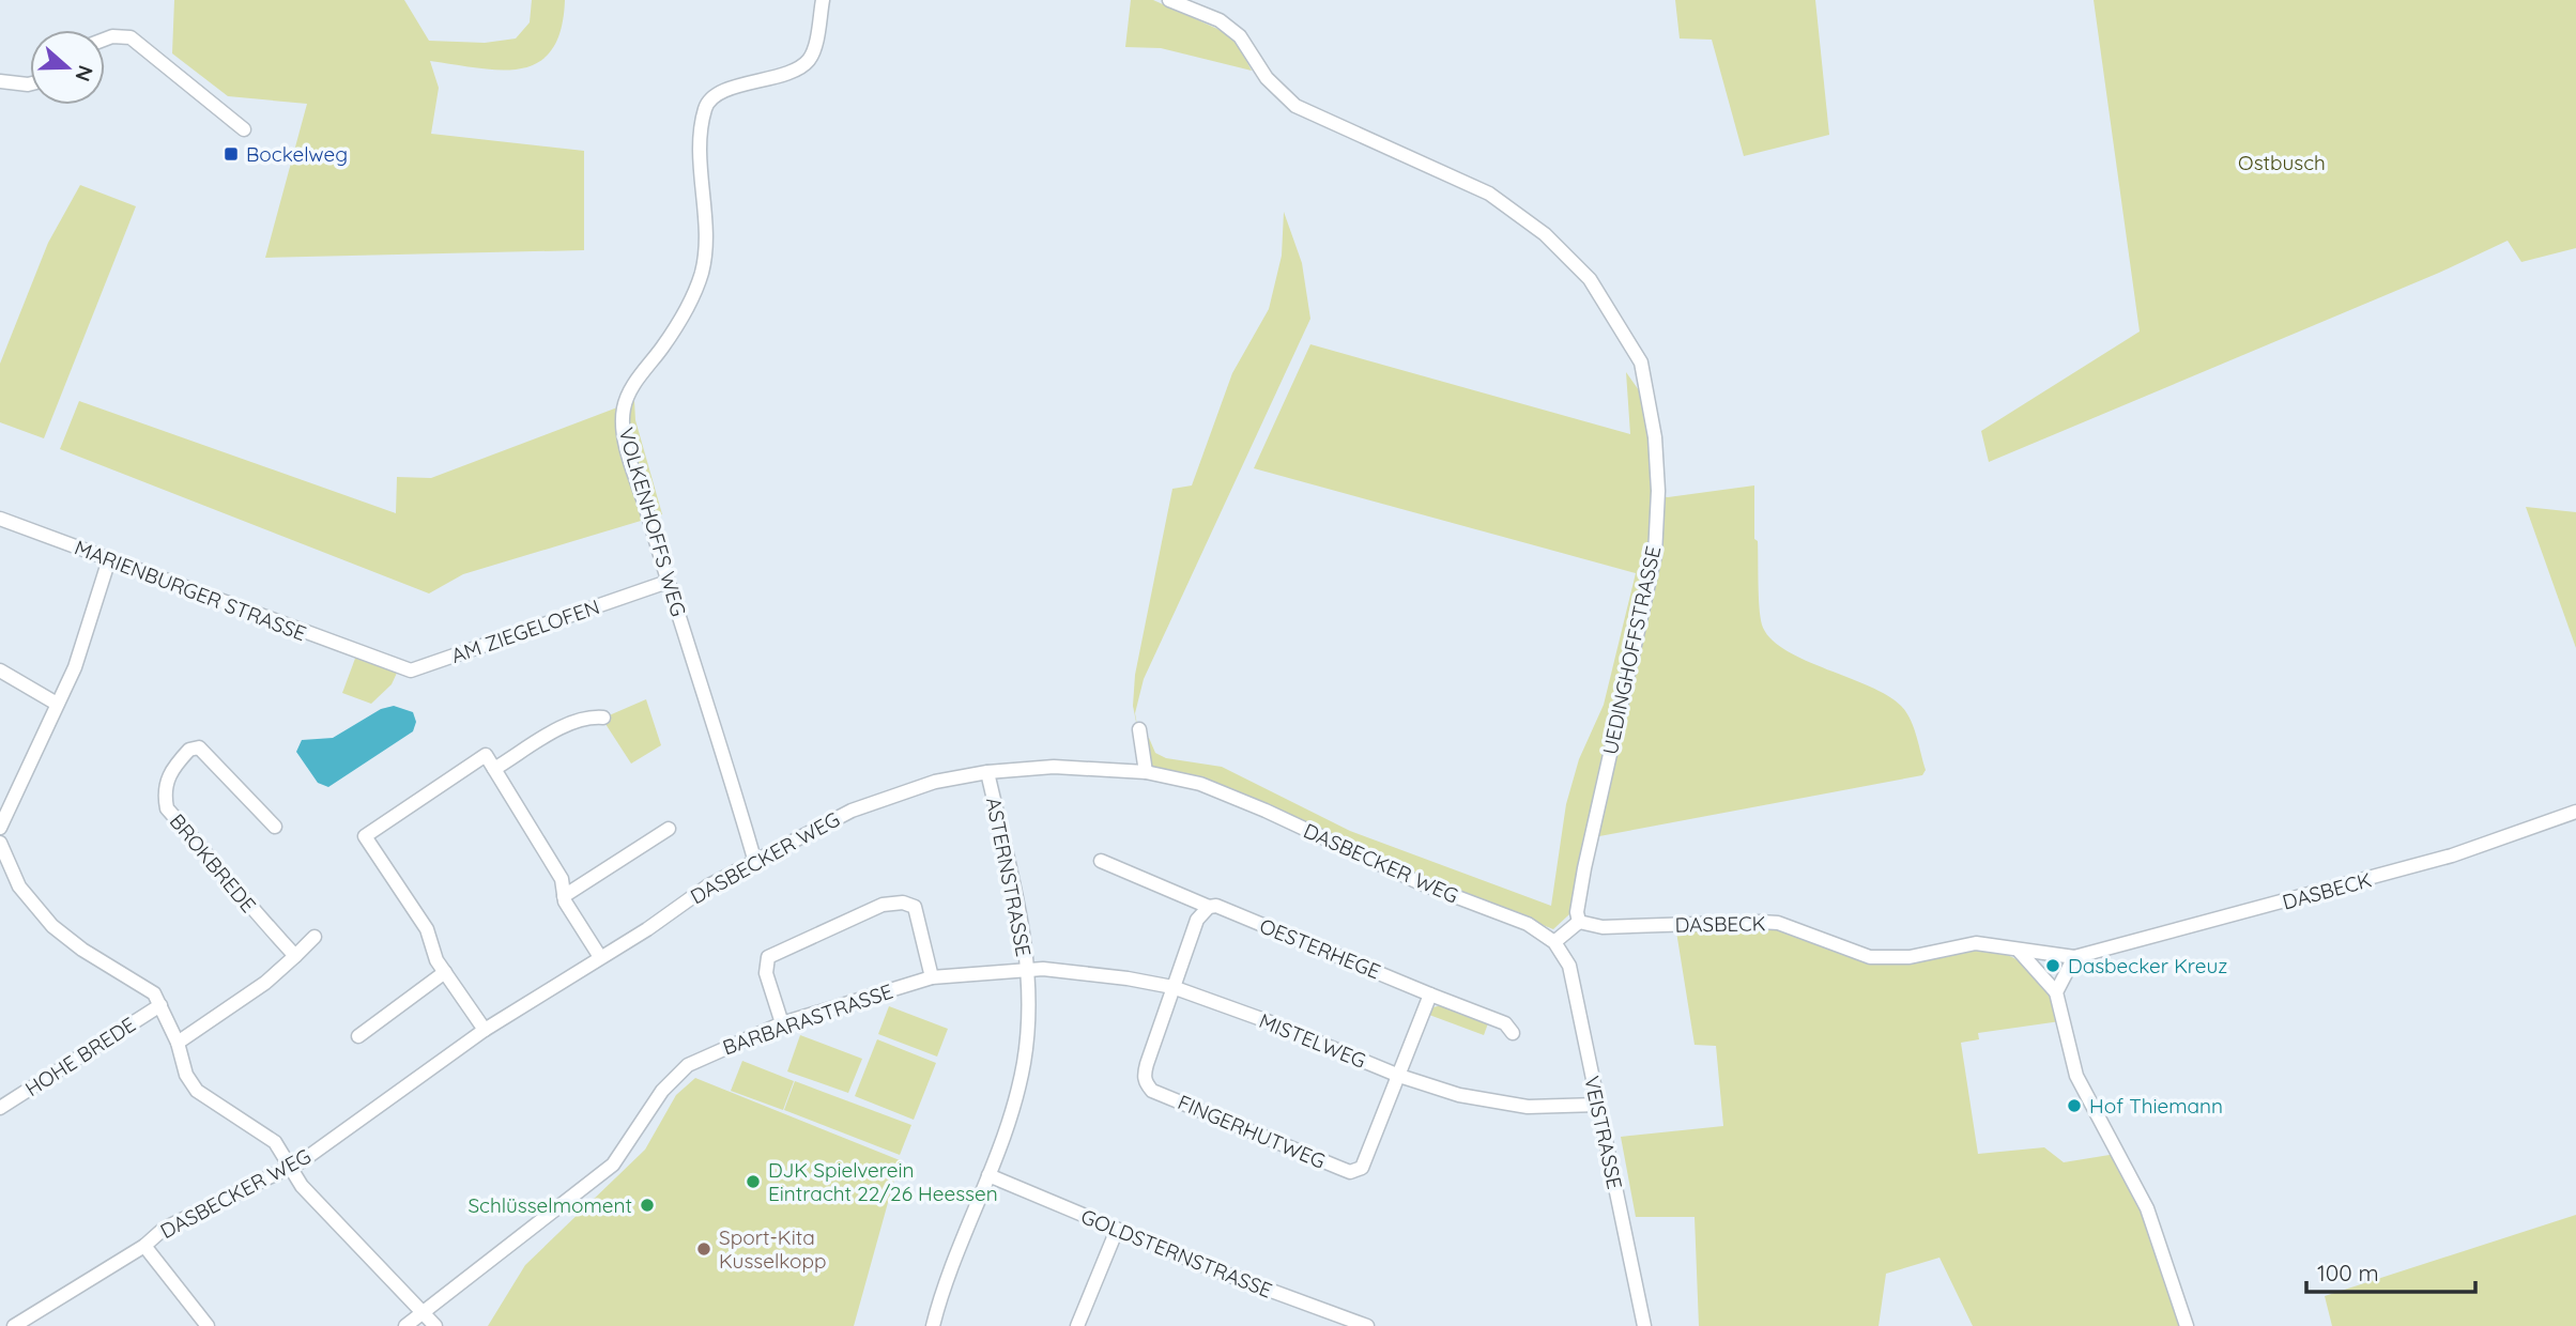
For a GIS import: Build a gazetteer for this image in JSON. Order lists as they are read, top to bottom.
{
  "streets": {
    "street": [
      "VOLKENHOFFS WEG",
      "MARIENBURGER STRASSE",
      "AM ZIEGELOFEN",
      "UEDINGHOFFSTRASSE",
      "DASBECKER WEG",
      "BROKBREDE",
      "ASTERNSTRASSE",
      "DASBECK",
      "OESTERHEGE",
      "BARBARASTRASSE",
      "MISTELWEG",
      "HOHE BREDE",
      "FINGERHUTWEG",
      "VEISTRASSE",
      "GOLDSTERNSTRASSE"
    ]
  },
  "crossings": [
    ["VOLKENHOFFS WEG", "AM ZIEGELOFEN"],
    ["VOLKENHOFFS WEG", "DASBECKER WEG"],
    ["MARIENBURGER STRASSE", "AM ZIEGELOFEN"],
    ["UEDINGHOFFSTRASSE", "DASBECK"],
    ["DASBECKER WEG", "ASTERNSTRASSE"],
    ["DASBECKER WEG", "VEISTRASSE"],
    ["ASTERNSTRASSE", "BARBARASTRASSE"],
    ["ASTERNSTRASSE", "MISTELWEG"],
    ["ASTERNSTRASSE", "GOLDSTERNSTRASSE"],
    ["BARBARASTRASSE", "MISTELWEG"],
    ["MISTELWEG", "FINGERHUTWEG"],
    ["MISTELWEG", "VEISTRASSE"]
  ],
  "parks": ["Ostbusch"],
  "places": {
    "transit": ["Bockelweg"],
    "other": [
      "Dasbecker Kreuz",
      "Hof Thiemann",
      "DJK Spielverein Eintracht 22/26 Heessen",
      "Schlüsselmoment",
      "Sport-Kita Kusselkopp"
    ]
  },
  "scale_bar": "100 m",
  "north": "right"
}
